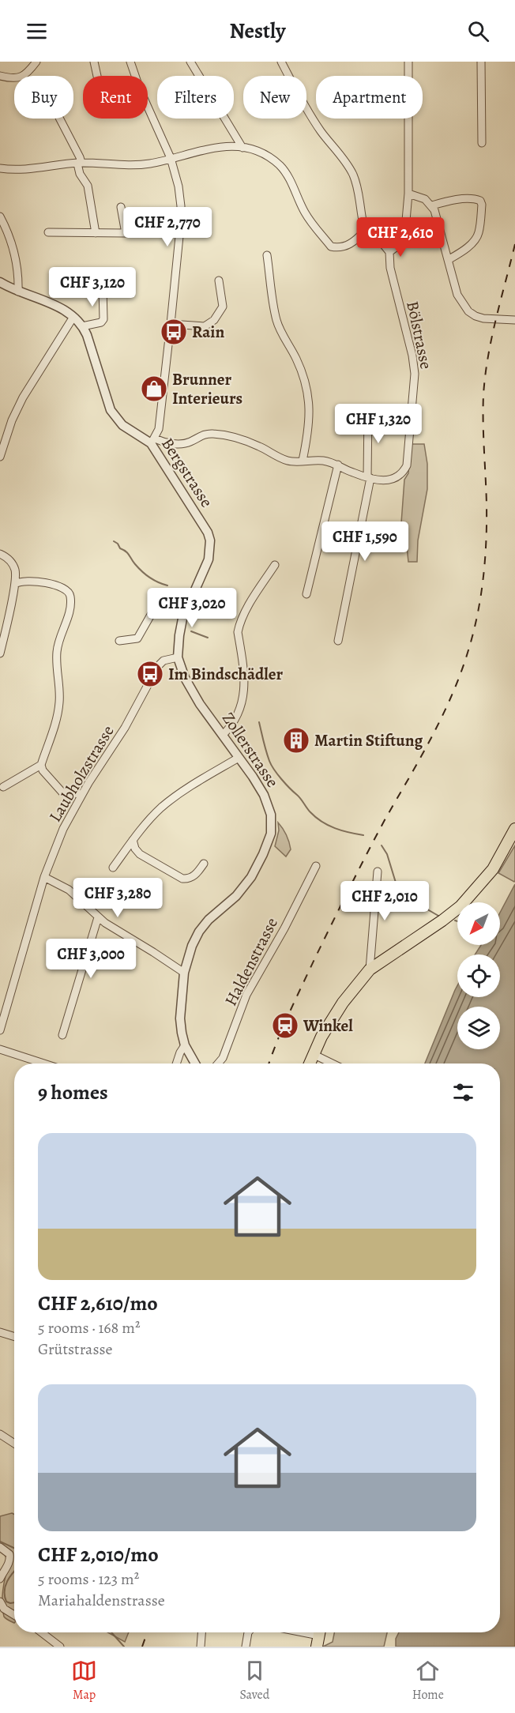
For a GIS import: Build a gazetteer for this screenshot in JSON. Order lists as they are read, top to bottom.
{
  "streets": {
    "street": [
      "Bölstrasse",
      "Bergstrasse",
      "Zollerstrasse",
      "Laubholzstrasse",
      "Haldenstrasse"
    ]
  },
  "crossings": [
    ["Bölstrasse", "Bergstrasse"],
    ["Bergstrasse", "Zollerstrasse"],
    ["Zollerstrasse", "Laubholzstrasse"]
  ],
  "places": {
    "bus stop": ["Rain", "Im Bindschädler"],
    "shop": ["Brunner Interieurs"],
    "building": ["Martin Stiftung"],
    "station": ["Winkel"]
  },
  "north": "bottom left",
  "page": {
    "header": "Nestly",
    "chip": [
      "Buy",
      "Rent",
      "Filters",
      "New",
      "Apartment"
    ],
    "price": [
      "CHF 2,770",
      "CHF 2,610",
      "CHF 3,120",
      "CHF 1,320",
      "CHF 1,590",
      "CHF 3,020",
      "CHF 3,280",
      "CHF 2,010",
      "CHF 3,000"
    ],
    "heading": "9 homes",
    "list": [
      {
        "name": "CHF 2,610/mo",
        "note": "5 rooms · 168 m² · Grütstrasse"
      },
      {
        "name": "CHF 2,010/mo",
        "note": "5 rooms · 123 m² · Mariahaldenstrasse"
      }
    ],
    "tabs": ["Map", "Saved", "Home"]
  }
}
